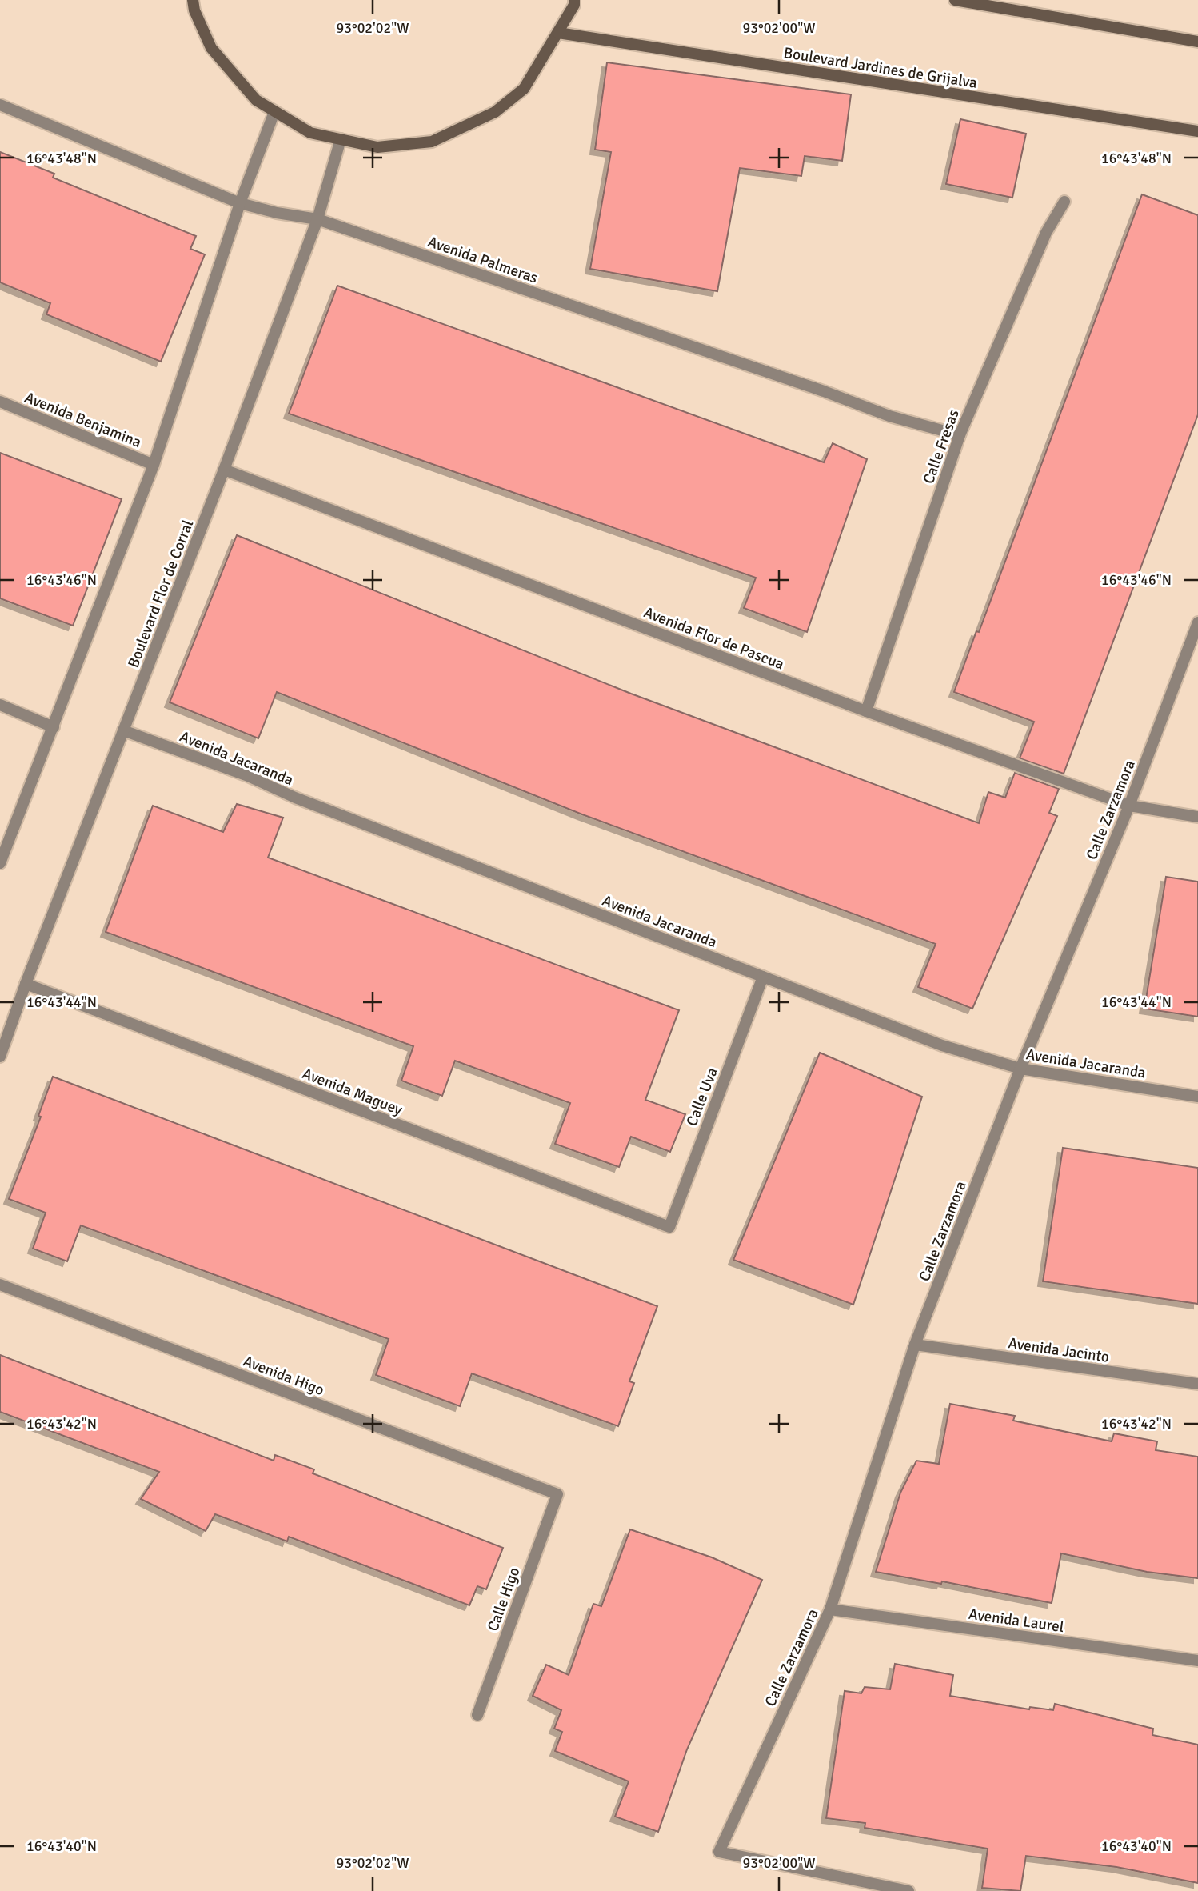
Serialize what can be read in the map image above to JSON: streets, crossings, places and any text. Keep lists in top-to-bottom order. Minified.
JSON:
{"streets":{"street":["Boulevard Jardines de Grijalva","Avenida Palmeras","Avenida Benjamina","Calle Fresas","Boulevard Flor de Corral","Avenida Flor de Pascua","Avenida Jacaranda","Calle Zarzamora","Avenida Maguey","Calle Uva","Avenida Jacinto","Avenida Higo","Calle Higo","Avenida Laurel"]},"crossings":[["Avenida Palmeras","Calle Fresas"],["Avenida Palmeras","Boulevard Flor de Corral"],["Calle Fresas","Avenida Flor de Pascua"],["Boulevard Flor de Corral","Avenida Flor de Pascua"],["Boulevard Flor de Corral","Avenida Jacaranda"],["Boulevard Flor de Corral","Avenida Maguey"],["Avenida Flor de Pascua","Calle Zarzamora"],["Avenida Jacaranda","Calle Zarzamora"],["Avenida Jacaranda","Calle Uva"],["Calle Zarzamora","Avenida Jacinto"],["Calle Zarzamora","Avenida Laurel"],["Avenida Maguey","Calle Uva"],["Avenida Higo","Calle Higo"]],"coordinates":["93°02'02\"W","93°02'00\"W","16°43'48\"N","16°43'46\"N","16°43'44\"N","16°43'42\"N","16°43'40\"N"]}
